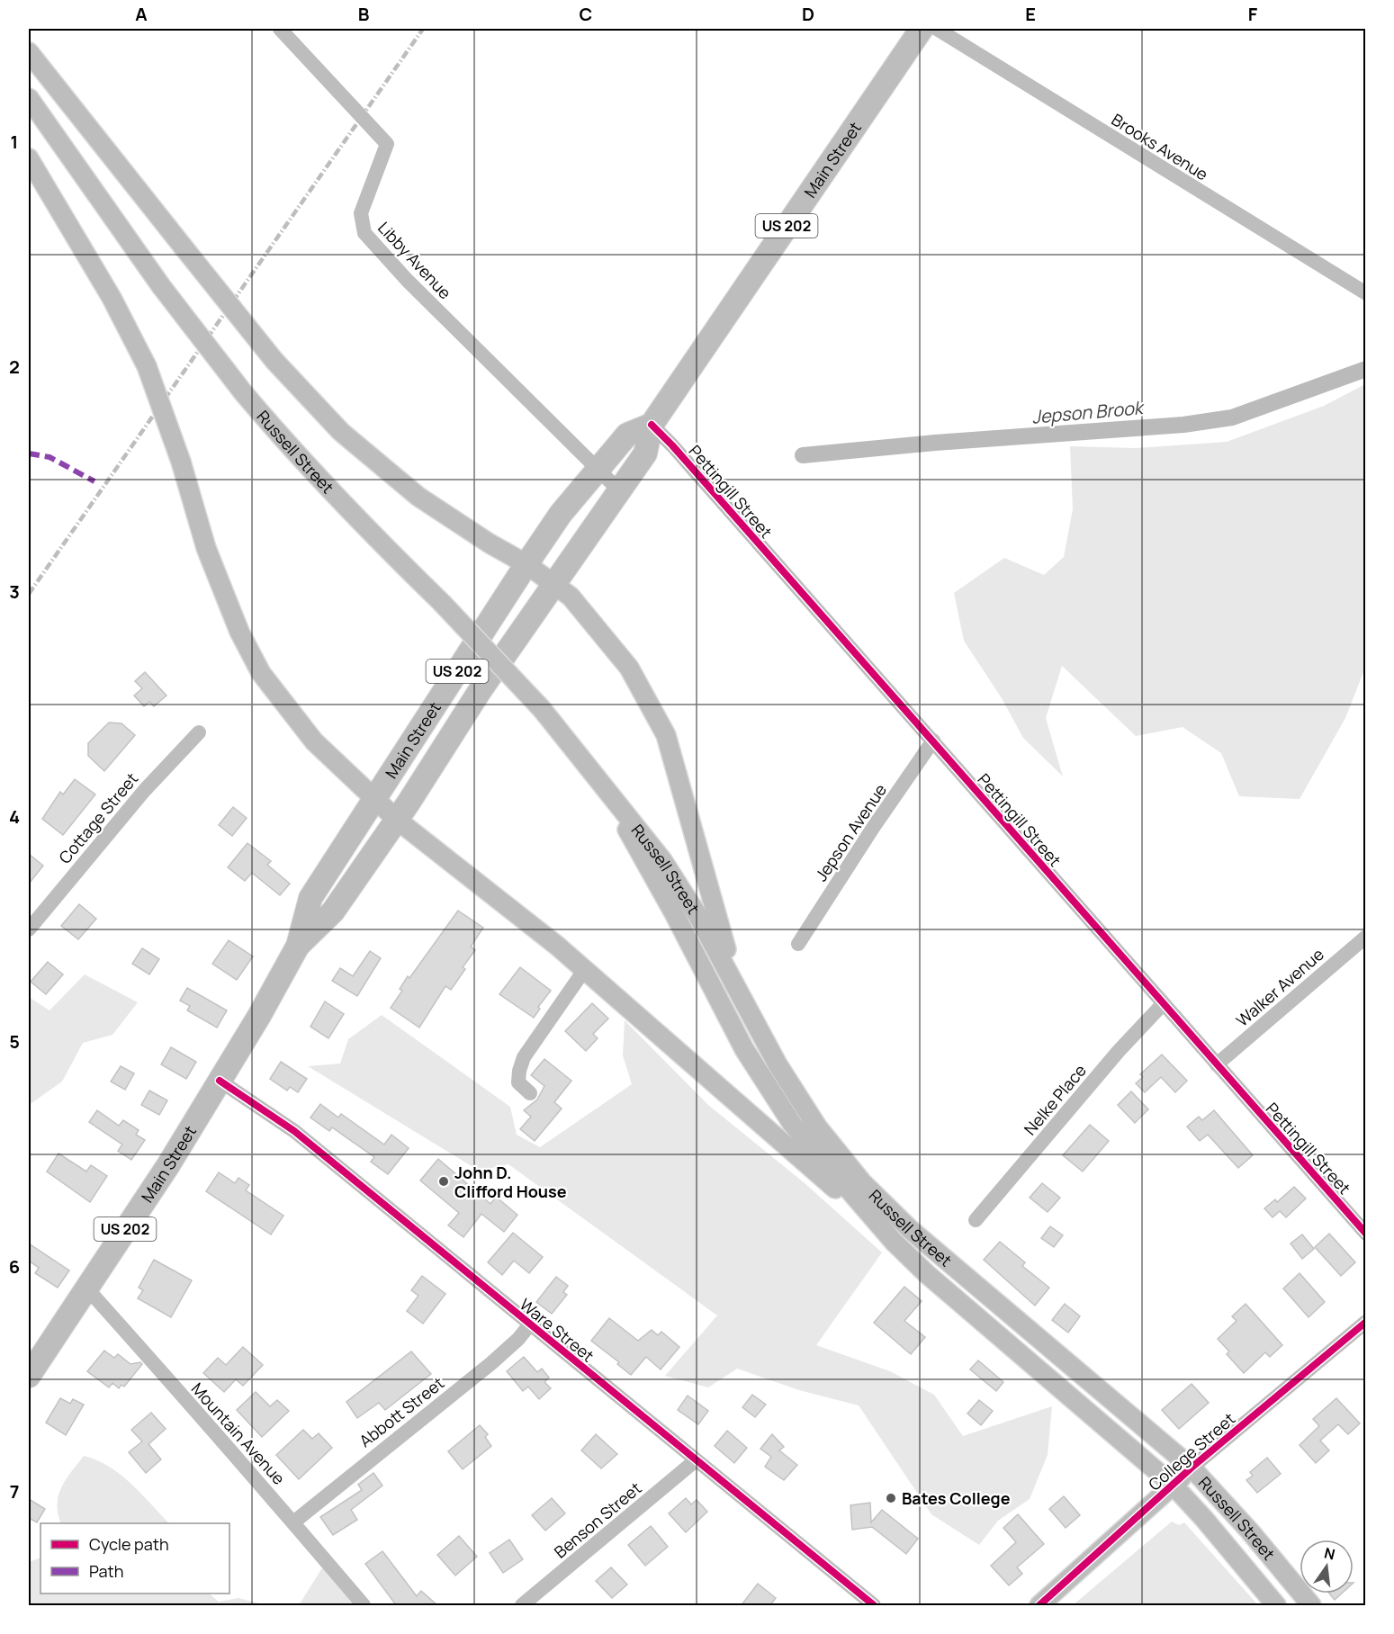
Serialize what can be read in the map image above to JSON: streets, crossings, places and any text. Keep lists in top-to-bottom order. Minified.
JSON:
{"streets":{"highway":["Main Street","US 202"],"main road":["Russell Street","College Street"],"street":["Brooks Avenue","Libby Avenue","Pettingill Street","Cottage Street","Jepson Avenue","Walker Avenue","Nelke Place","Ware Street","Abbott Street","Mountain Avenue","Benson Street"]},"crossings":[["Main Street","Libby Avenue"],["Main Street","Pettingill Street"],["Main Street","Ware Street"],["Main Street","Mountain Avenue"],["Russell Street","College Street"],["Pettingill Street","Jepson Avenue"],["Pettingill Street","Walker Avenue"],["Pettingill Street","Nelke Place"],["Ware Street","Abbott Street"],["Ware Street","Benson Street"],["Abbott Street","Mountain Avenue"]],"water":["Jepson Brook"],"places":["John D. Clifford House","Bates College"],"legend":["Cycle path","Path"],"north":"top","grid":{"columns":["A","B","C","D","E","F"],"rows":["1","2","3","4","5","6","7"]}}
